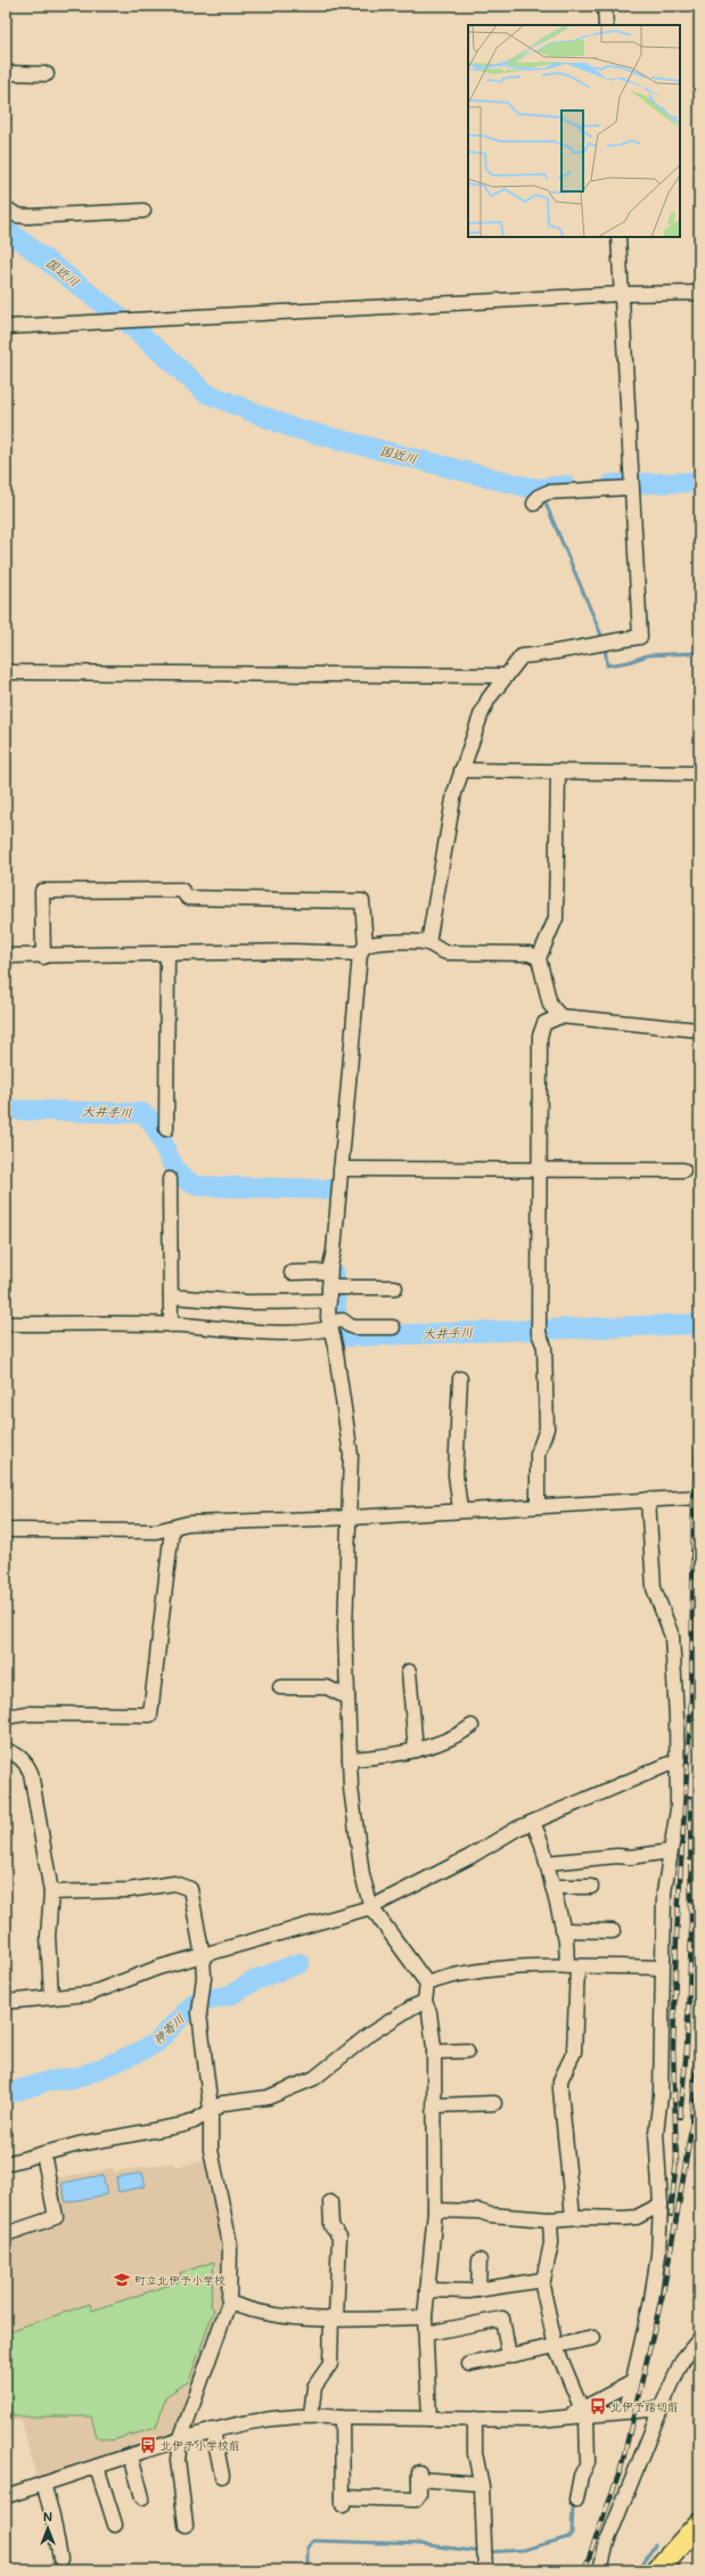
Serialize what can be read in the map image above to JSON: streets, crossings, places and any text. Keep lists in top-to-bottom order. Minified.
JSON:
{"water":["国近川","大井手川","神寄川"],"places":{"school or university":["町立北伊予小学校"],"bus stop":["北伊予踏切前","北伊予小学校前"]},"north":"top"}
